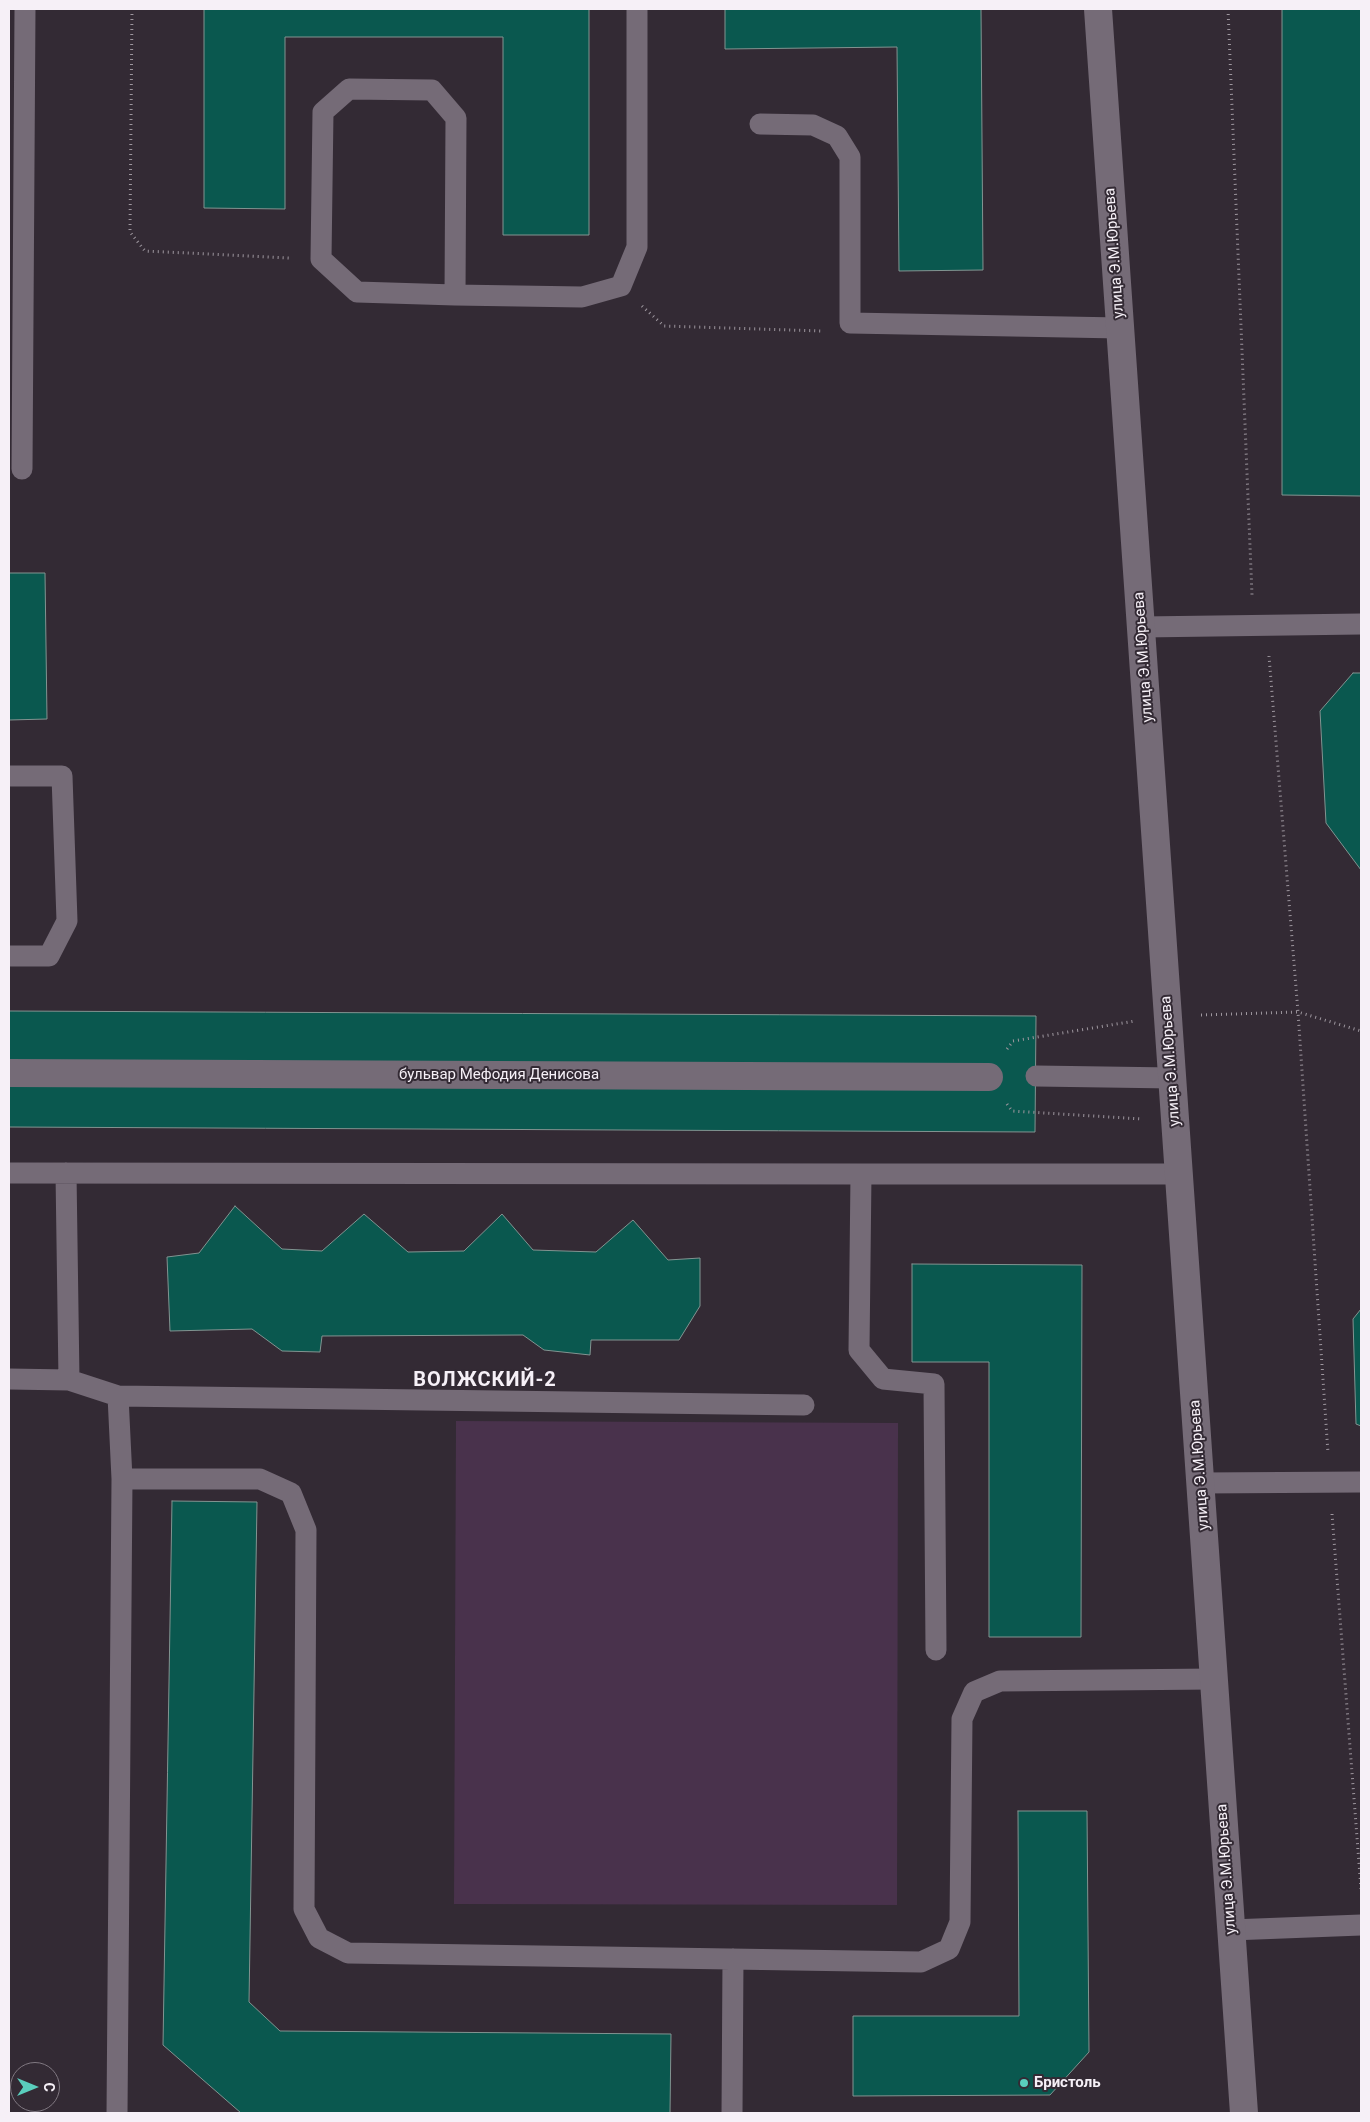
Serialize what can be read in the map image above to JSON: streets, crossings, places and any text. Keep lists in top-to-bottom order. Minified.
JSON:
{"streets":{"street":["улица Э.М.Юрьева","бульвар Мефодия Денисова"]},"districts":["ВОЛЖСКИЙ-2"],"places":["Бристоль"],"north":"right"}
